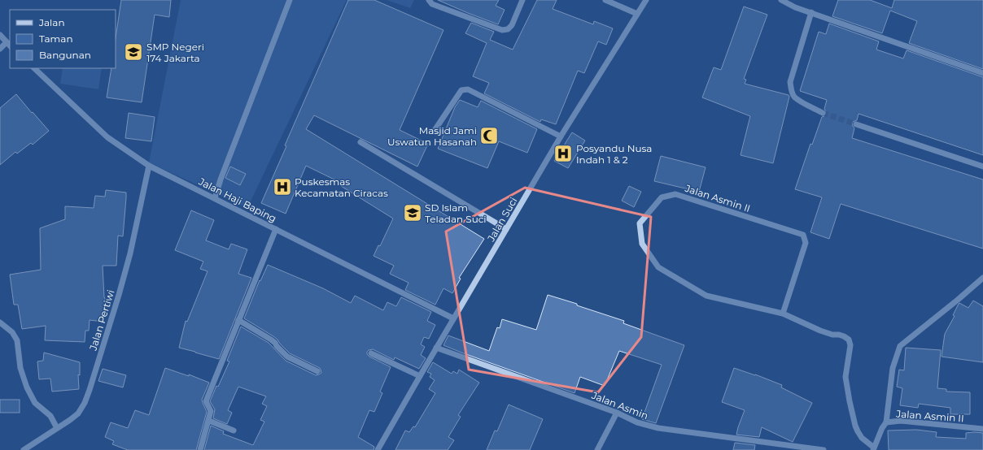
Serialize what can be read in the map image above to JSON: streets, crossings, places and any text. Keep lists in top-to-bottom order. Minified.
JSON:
{"streets":{"street":["Jalan Asmin II","Jalan Haji Baping","Jalan Suci","Jalan Pertiwi","Jalan Asmin"]},"crossings":[["Jalan Haji Baping","Jalan Suci"],["Jalan Haji Baping","Jalan Pertiwi"],["Jalan Suci","Jalan Asmin"]],"places":{"school or university":["SMP Negeri 174 Jakarta","SD Islam Teladan Suci"],"mosque":["Masjid Jami Uswatun Hasanah"],"hospital":["Posyandu Nusa Indah 1 & 2","Puskesmas Kecamatan Ciracas"]},"legend":["Jalan","Taman","Bangunan"]}
